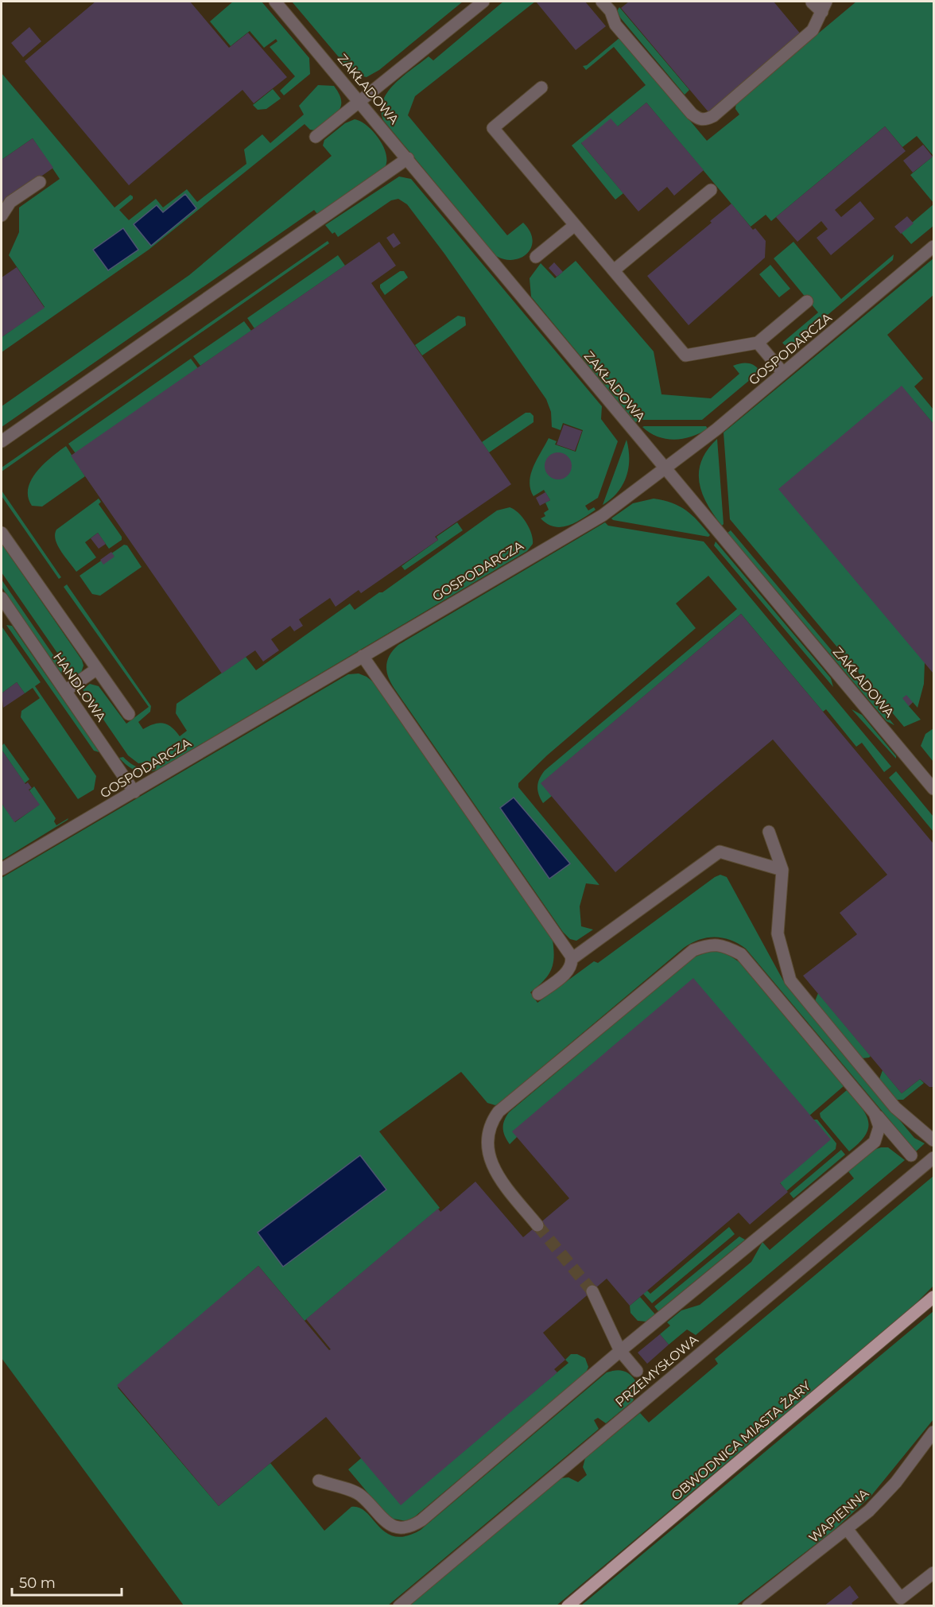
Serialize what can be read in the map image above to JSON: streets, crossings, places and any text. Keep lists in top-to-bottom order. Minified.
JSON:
{"streets":{"main road":["OBWODNICA MIASTA ŻARY"],"street":["ZAKŁADOWA","GOSPODARCZA","HANDLOWA","PRZEMYSŁOWA","WAPIENNA"]},"crossings":[["ZAKŁADOWA","GOSPODARCZA"],["GOSPODARCZA","HANDLOWA"]],"scale_bar":"50 m"}
